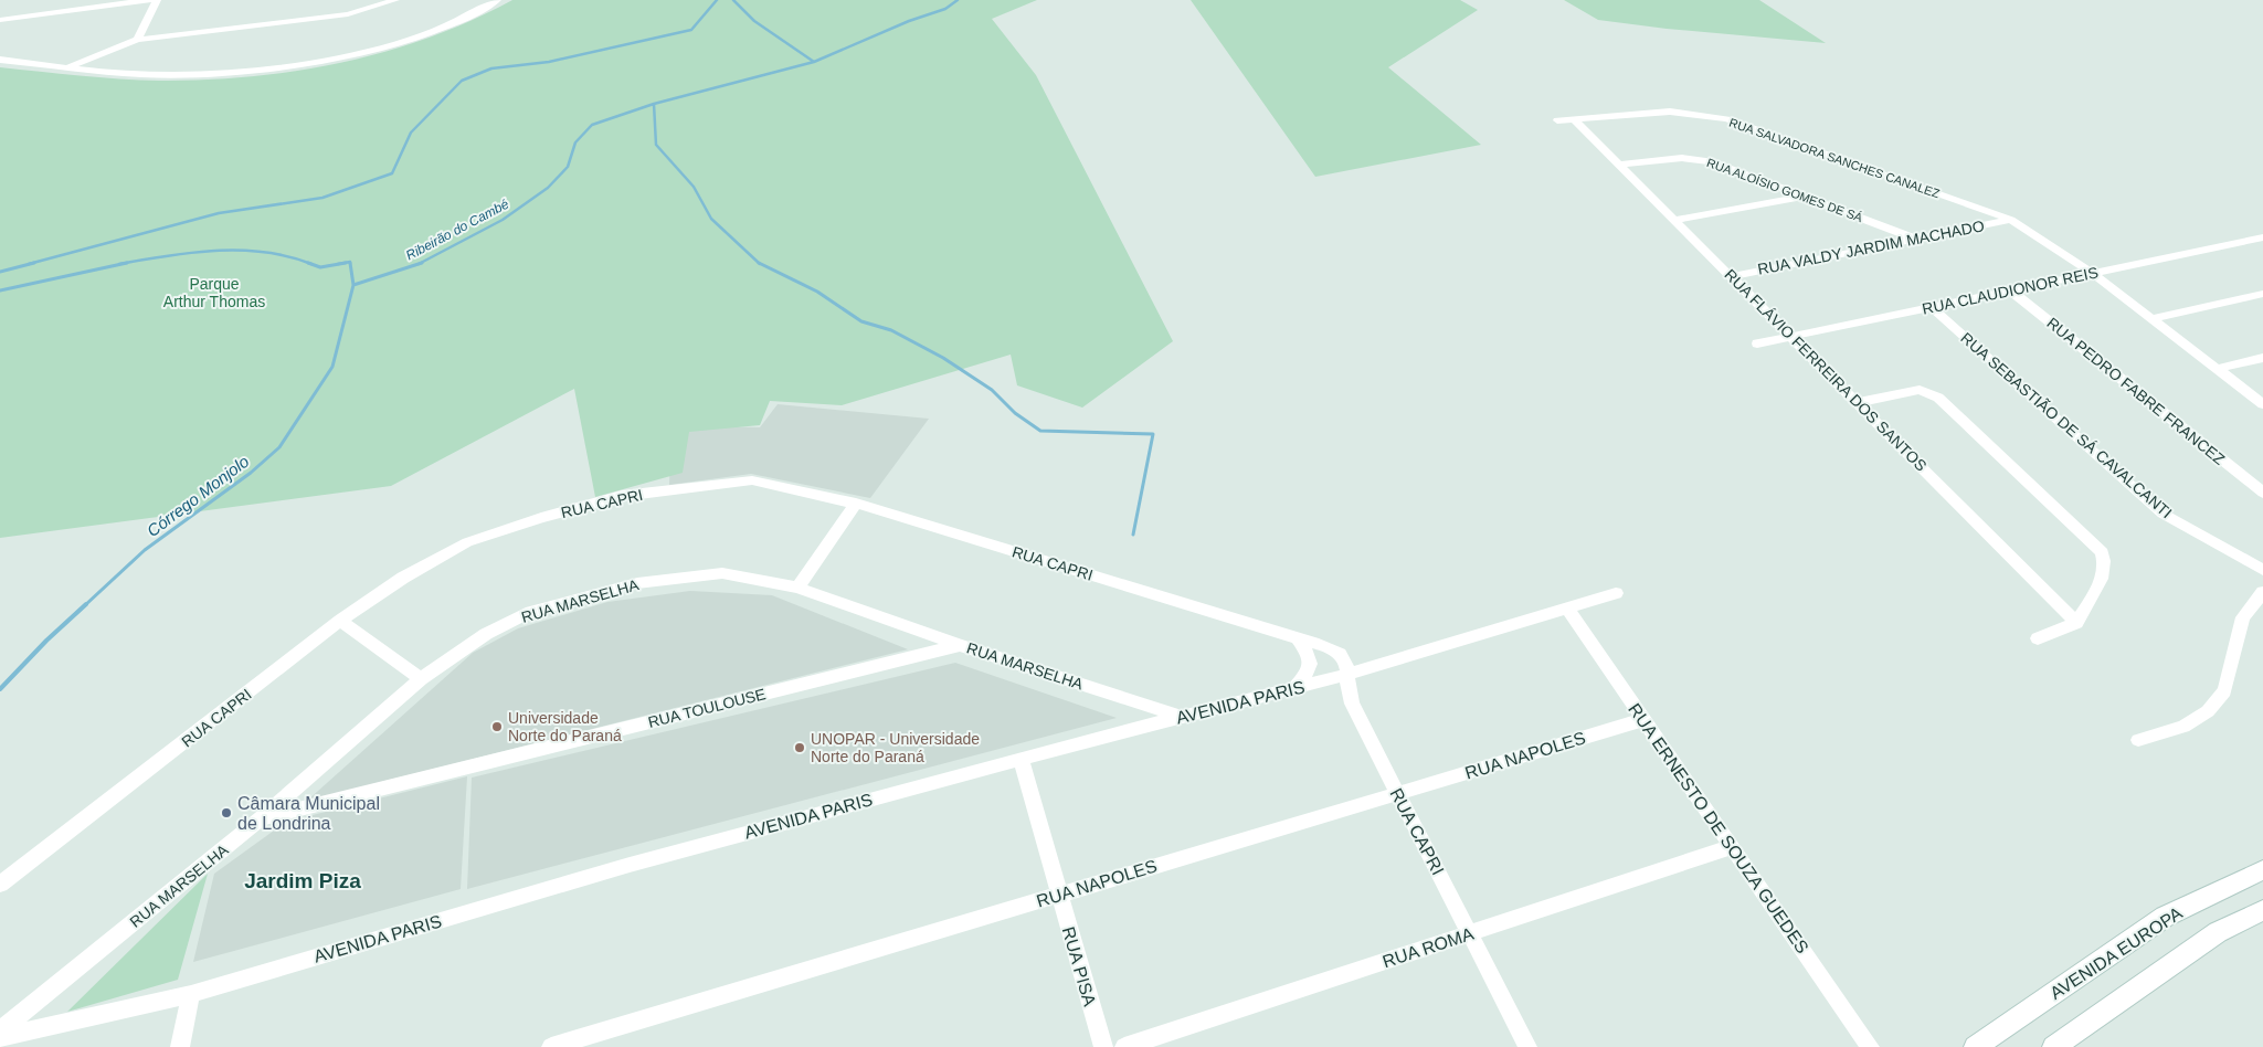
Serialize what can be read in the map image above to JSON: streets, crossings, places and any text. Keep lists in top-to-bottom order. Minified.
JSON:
{"streets":{"main road":["AVENIDA EUROPA"],"street":["RUA SALVADORA SANCHES CANALEZ","RUA ALOÍSIO GOMES DE SÁ","RUA VALDY JARDIM MACHADO","RUA CLAUDIONOR REIS","RUA FLÁVIO FERREIRA DOS SANTOS","RUA PEDRO FABRE FRANCEZ","RUA SEBASTIÃO DE SÁ CAVALCANTI","RUA CAPRI","RUA MARSELHA","AVENIDA PARIS","RUA TOULOUSE","RUA NAPOLES","RUA ERNESTO DE SOUZA GUEDES","RUA ROMA","RUA PISA"]},"crossings":[["RUA SALVADORA SANCHES CANALEZ","RUA VALDY JARDIM MACHADO"],["RUA SALVADORA SANCHES CANALEZ","RUA CLAUDIONOR REIS"],["RUA SALVADORA SANCHES CANALEZ","RUA FLÁVIO FERREIRA DOS SANTOS"],["RUA ALOÍSIO GOMES DE SÁ","RUA VALDY JARDIM MACHADO"],["RUA ALOÍSIO GOMES DE SÁ","RUA FLÁVIO FERREIRA DOS SANTOS"],["RUA VALDY JARDIM MACHADO","RUA FLÁVIO FERREIRA DOS SANTOS"],["RUA CLAUDIONOR REIS","RUA FLÁVIO FERREIRA DOS SANTOS"],["RUA CLAUDIONOR REIS","RUA PEDRO FABRE FRANCEZ"],["RUA CLAUDIONOR REIS","RUA SEBASTIÃO DE SÁ CAVALCANTI"],["RUA CAPRI","AVENIDA PARIS"],["RUA CAPRI","RUA NAPOLES"],["RUA CAPRI","RUA ROMA"],["RUA MARSELHA","AVENIDA PARIS"],["RUA MARSELHA","RUA TOULOUSE"],["AVENIDA PARIS","RUA ERNESTO DE SOUZA GUEDES"],["AVENIDA PARIS","RUA PISA"],["RUA NAPOLES","RUA ERNESTO DE SOUZA GUEDES"],["RUA NAPOLES","RUA PISA"],["RUA ERNESTO DE SOUZA GUEDES","RUA ROMA"]],"districts":["Jardim Piza"],"water":["Ribeirão do Cambé","Córrego Monjolo"],"parks":["Parque Arthur Thomas"],"places":["Universidade Norte do Paraná","UNOPAR - Universidade Norte do Paraná","Câmara Municipal de Londrina"]}
